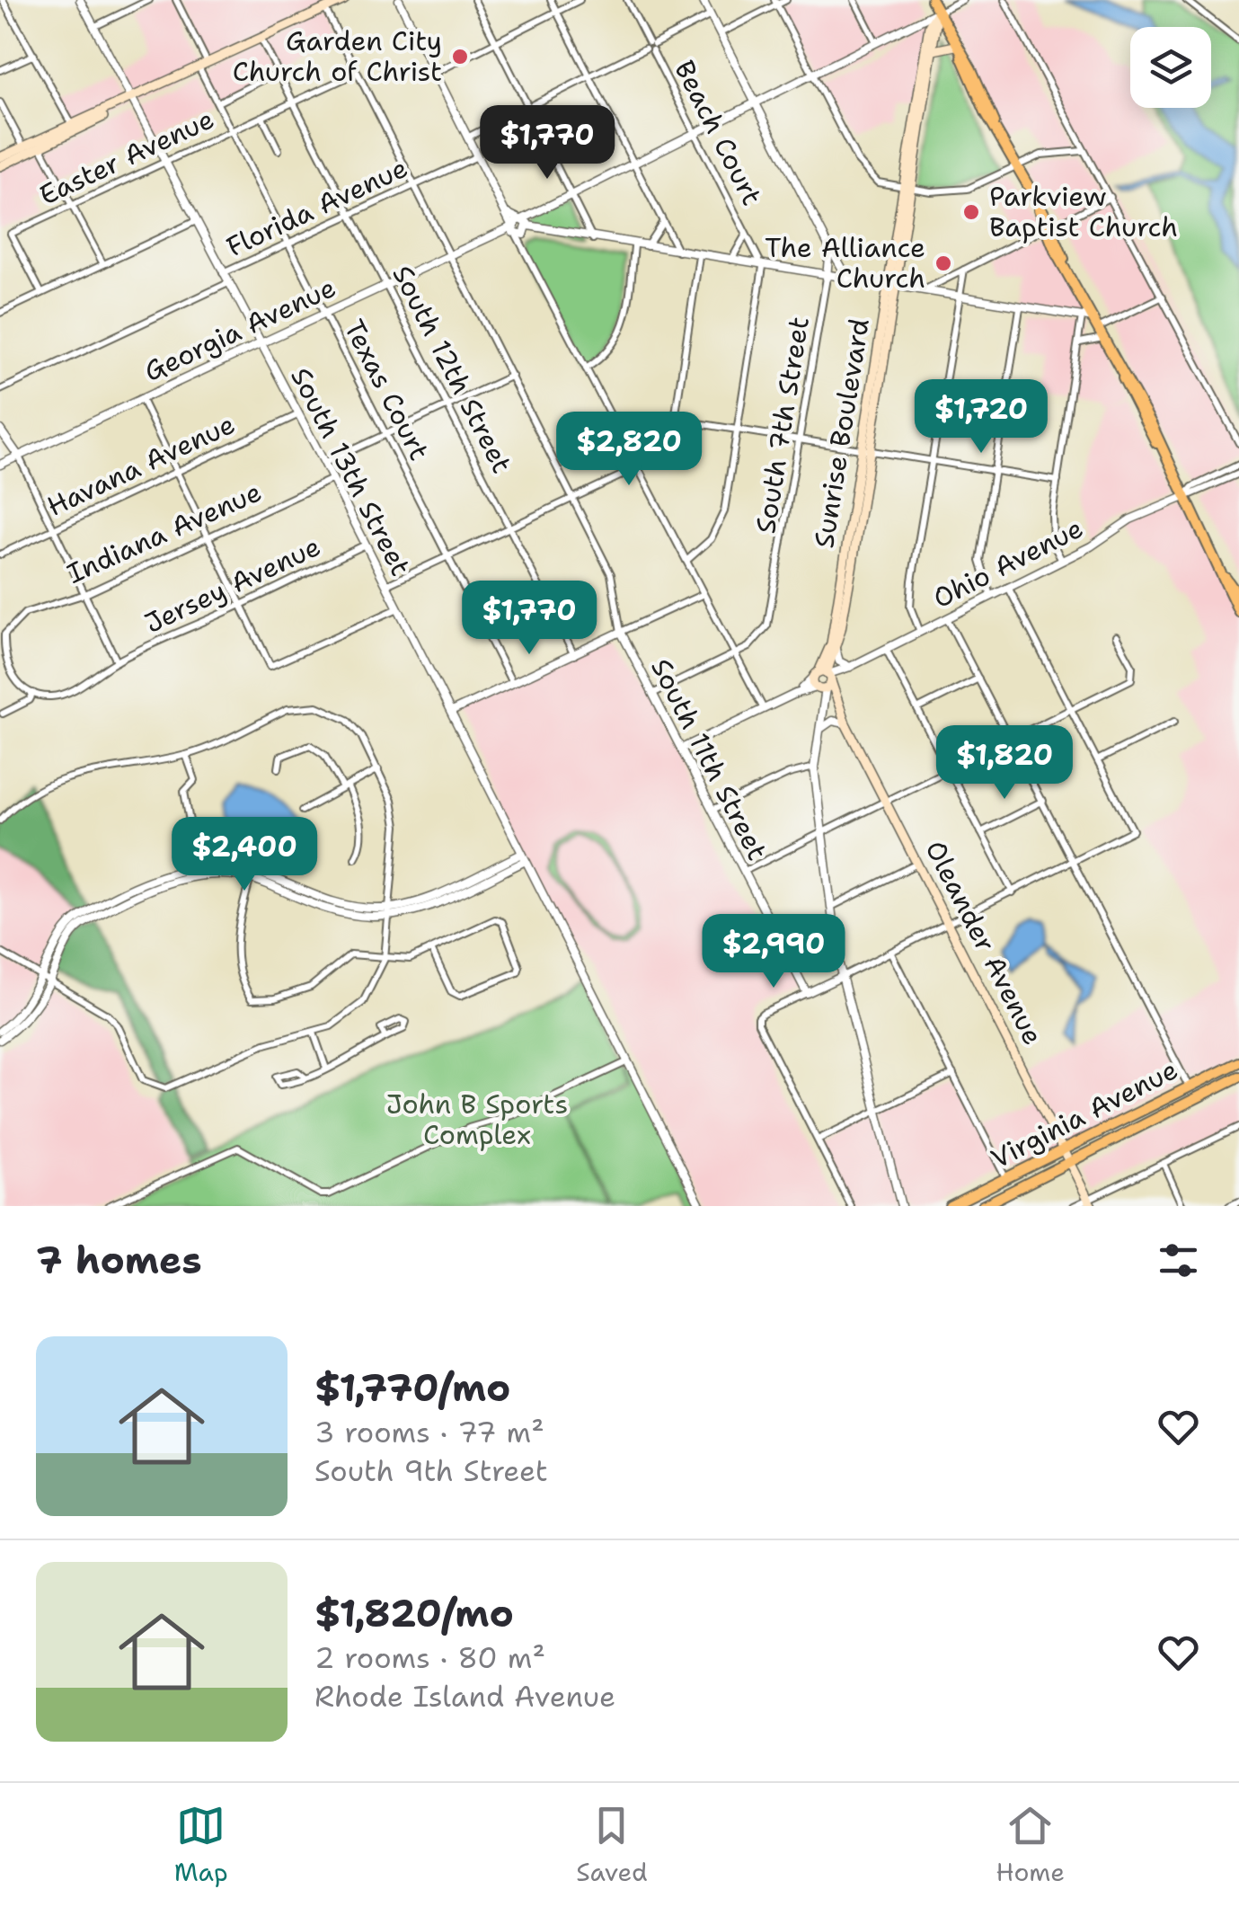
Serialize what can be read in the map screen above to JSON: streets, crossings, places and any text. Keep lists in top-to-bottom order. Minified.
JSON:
{"streets":{"main road":["Sunrise Boulevard","Oleander Avenue","Virginia Avenue"],"street":["Beach Court","Easter Avenue","Florida Avenue","Georgia Avenue","South 12th Street","Texas Court","South 7th Street","Havana Avenue","South 13th Street","Indiana Avenue","Ohio Avenue","Jersey Avenue","South 11th Street"]},"crossings":[["Beach Court","Georgia Avenue"],["Easter Avenue","South 12th Street"],["Easter Avenue","Texas Court"],["Easter Avenue","South 13th Street"],["Easter Avenue","South 11th Street"],["Florida Avenue","South 12th Street"],["Florida Avenue","Texas Court"],["Florida Avenue","South 13th Street"],["Florida Avenue","South 11th Street"],["Georgia Avenue","South 12th Street"],["Georgia Avenue","Texas Court"],["Georgia Avenue","Sunrise Boulevard"],["Georgia Avenue","South 13th Street"],["Georgia Avenue","South 11th Street"],["Sunrise Boulevard","Ohio Avenue"],["Sunrise Boulevard","Oleander Avenue"],["Havana Avenue","South 13th Street"],["South 13th Street","Indiana Avenue"],["South 13th Street","Jersey Avenue"],["Indiana Avenue","Jersey Avenue"],["Ohio Avenue","South 11th Street"],["Ohio Avenue","Oleander Avenue"],["Oleander Avenue","Virginia Avenue"]],"parks":["John B Sports Complex"],"places":["Garden City Church of Christ","Parkview Baptist Church","The Alliance Church"],"page":{"price":["$1,770","$1,720","$2,820","$1,770","$1,820","$2,400","$2,990"],"heading":"7 homes","list":[{"name":"$1,770/mo","note":"3 rooms · 77 m² · South 9th Street"},{"name":"$1,820/mo","note":"2 rooms · 80 m² · Rhode Island Avenue"}],"tabs":["Map","Saved","Home"]}}
